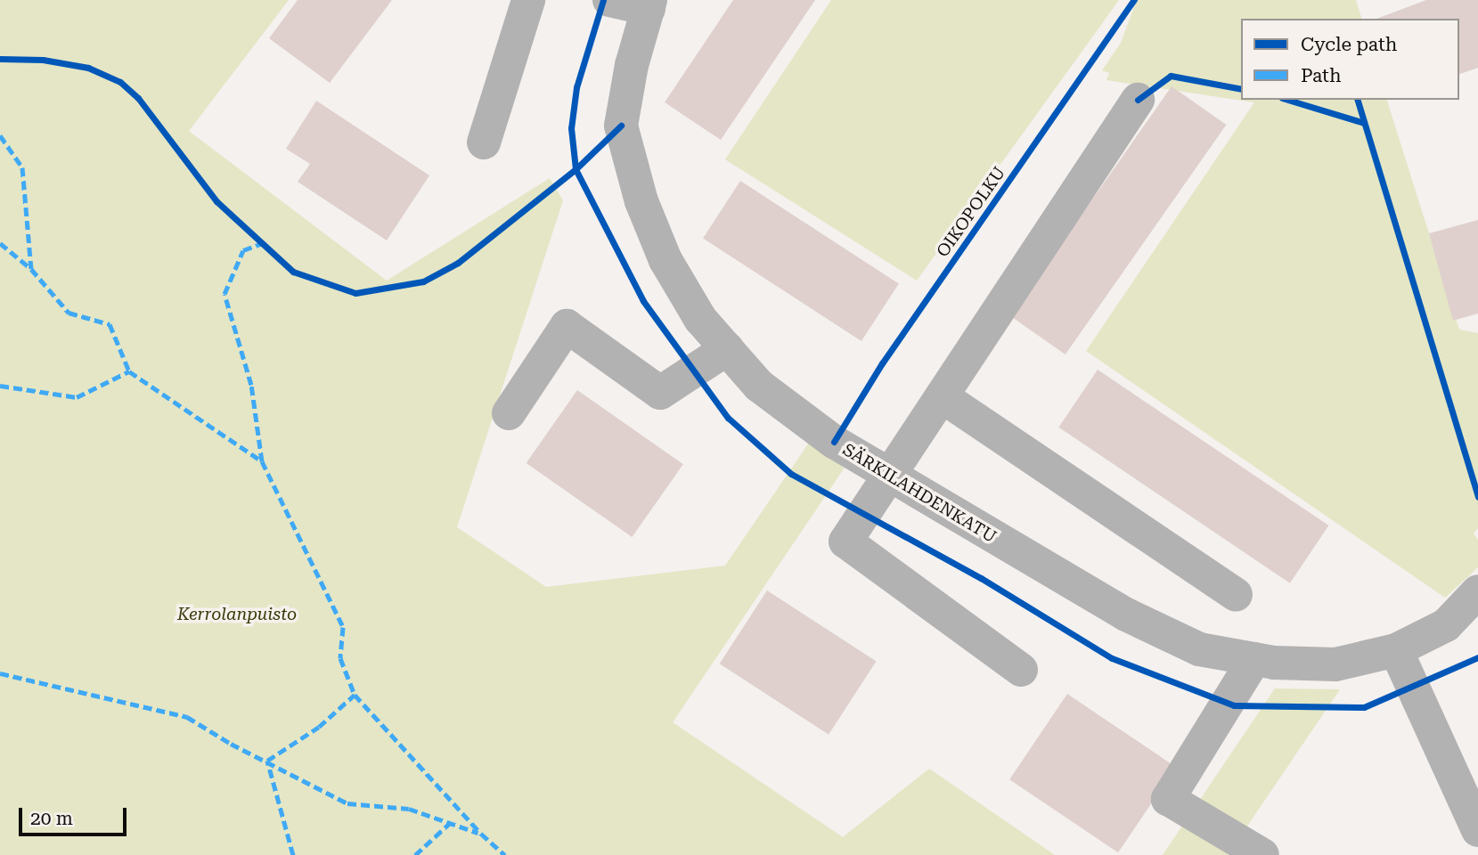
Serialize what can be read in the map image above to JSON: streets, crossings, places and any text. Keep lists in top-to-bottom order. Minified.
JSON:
{"streets":{"street":["SÄRKILAHDENKATU"],"cycle path":["OIKOPOLKU"]},"parks":["Kerrolanpuisto"],"legend":["Cycle path","Path"],"scale_bar":"20 m"}
